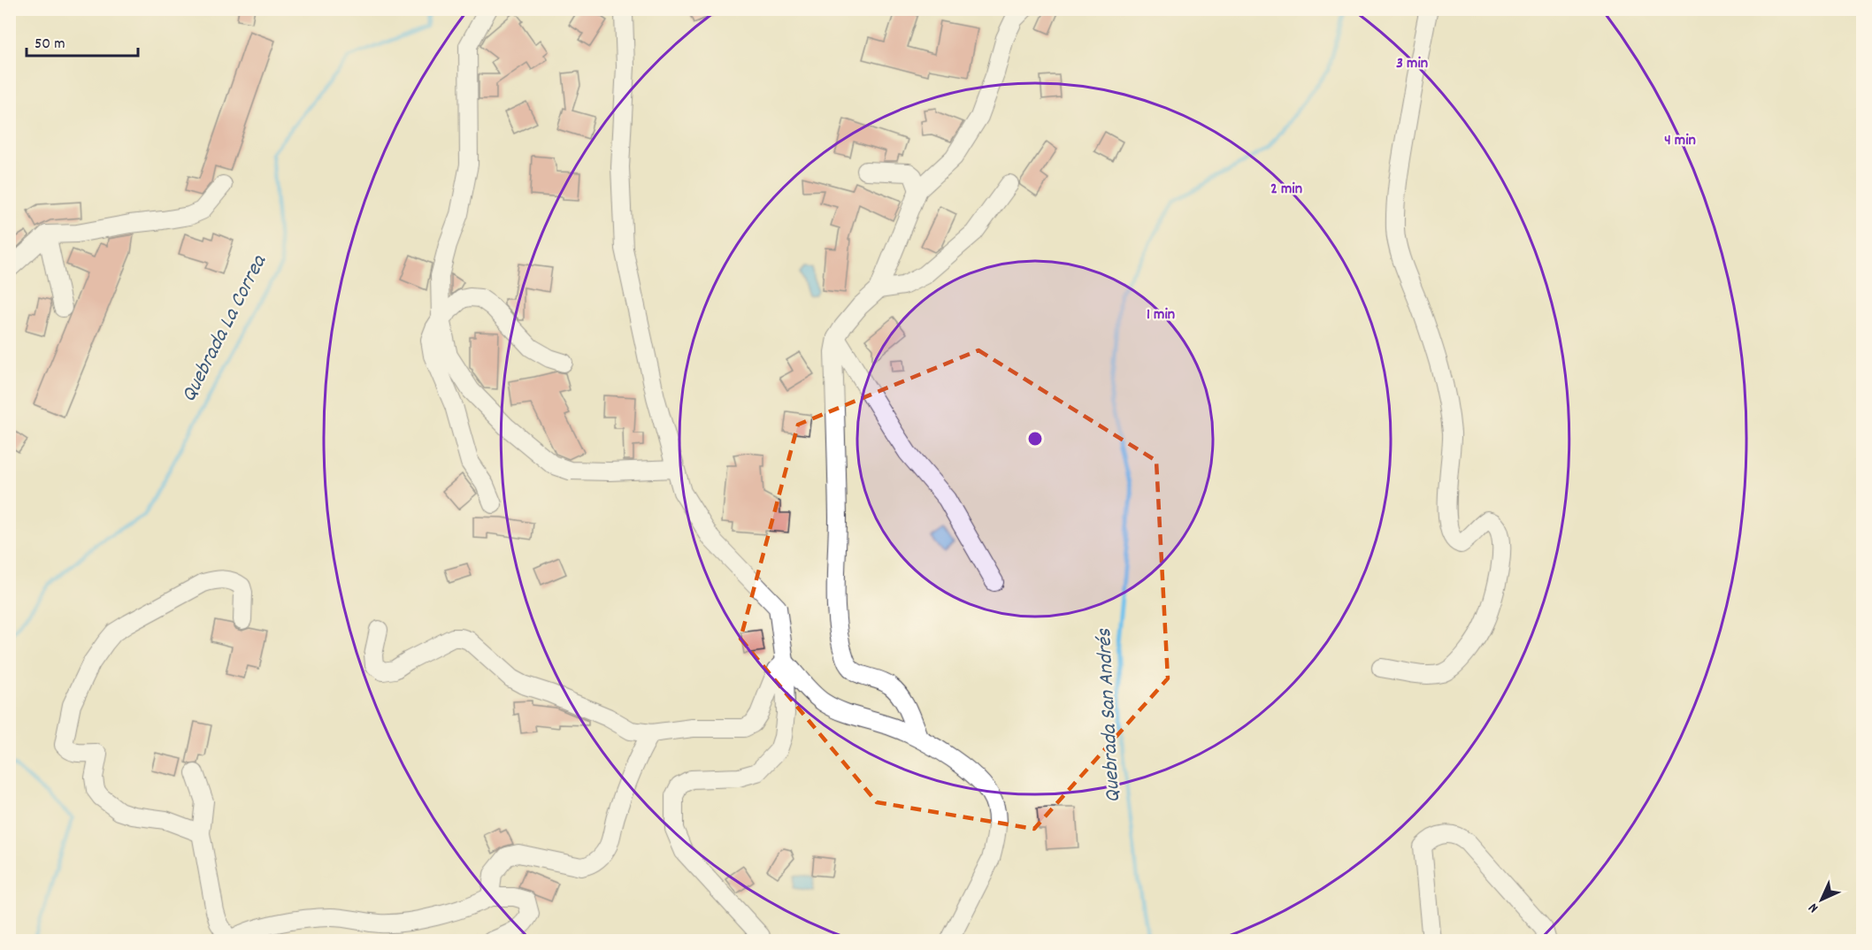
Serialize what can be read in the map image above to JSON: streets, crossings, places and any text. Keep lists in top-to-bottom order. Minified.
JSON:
{"water":["Quebrada La Correa","Quebrada San Andrés"],"scale_bar":"50 m","north":"bottom left","rings":["3 min","4 min","2 min","1 min"]}
